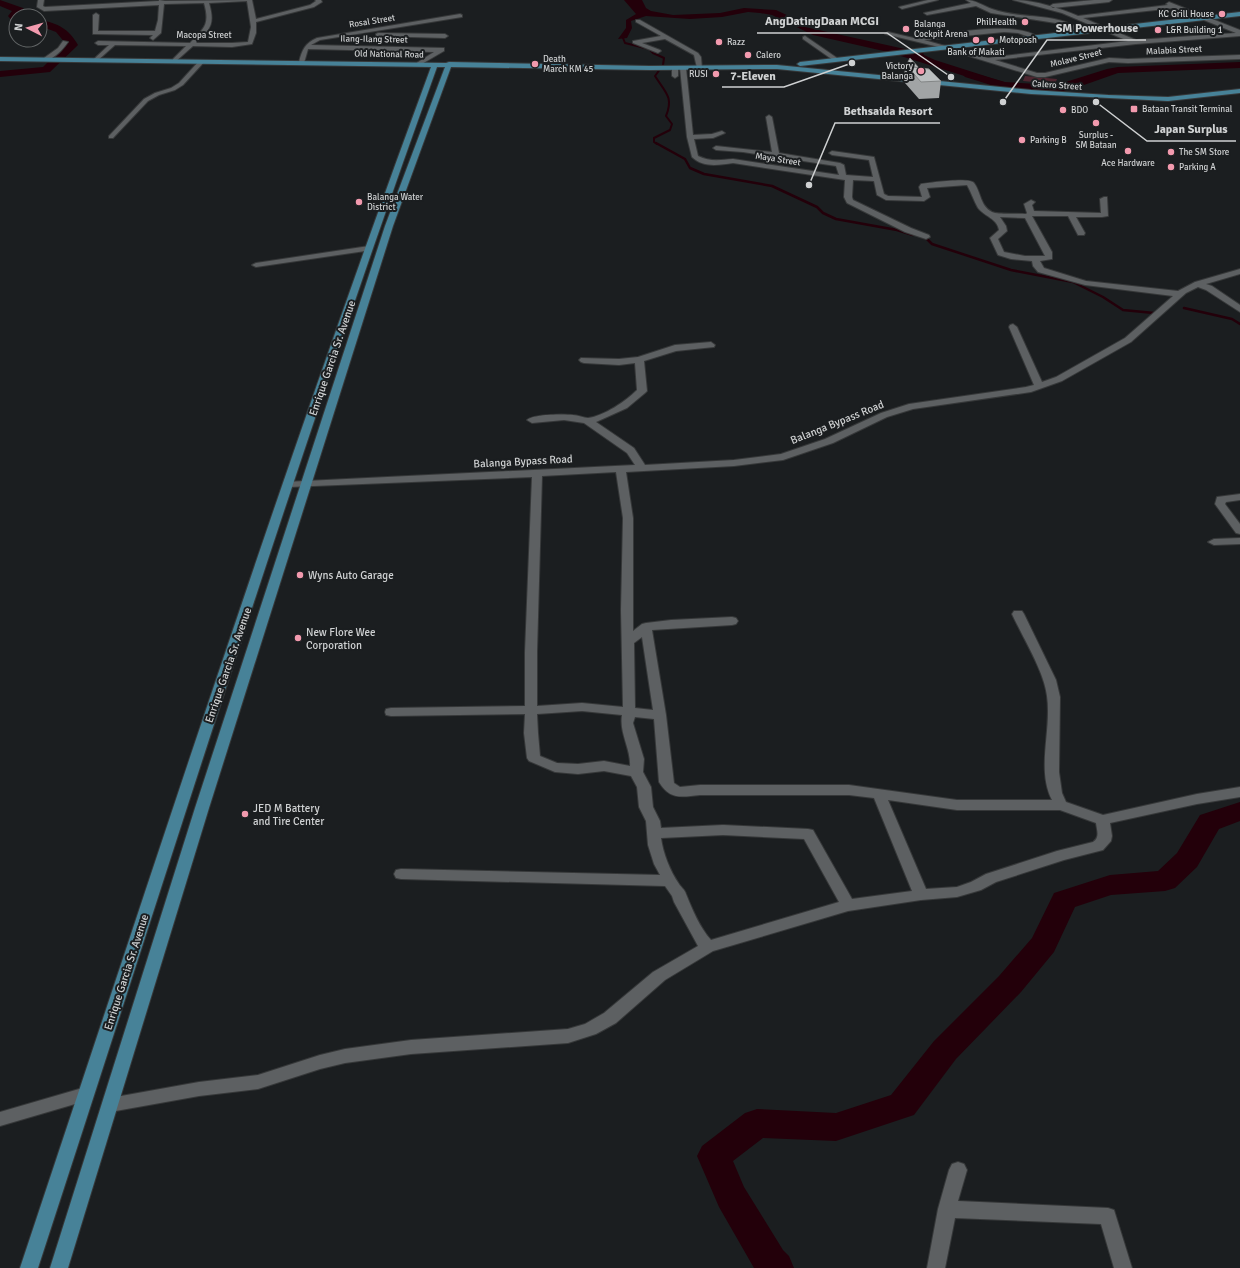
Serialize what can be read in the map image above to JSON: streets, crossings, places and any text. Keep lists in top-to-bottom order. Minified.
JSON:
{"streets":{"main road":["Old National Road","Calero Street","Enrique Garcia Sr. Avenue"],"street":["Rosal Street","Macopa Street","Ilang-Ilang Street","Malabia Street","Molave Street","Maya Street","Balanga Bypass Road"]},"crossings":[["Rosal Street","Ilang-Ilang Street"],["Malabia Street","Molave Street"],["Old National Road","Calero Street"],["Old National Road","Enrique Garcia Sr. Avenue"],["Enrique Garcia Sr. Avenue","Balanga Bypass Road"]],"places":{"other":["KC Grill House","PhilHealth","Balanga Cockpit Arena","L&R Building 1","Bank of Makati","Motoposh","Razz","Calero","7-Eleven","Death March KM 45","Victory Balanga","RUSI","AngDatingDaan MCGI","SM Powerhouse","Japan Surplus","BDO","Surplus - SM Bataan","Parking B","Ace Hardware","The SM Store","Parking A","Bethsaida Resort","Balanga Water District","Wyns Auto Garage","New Flore Wee Corporation","JED M Battery and Tire Center"],"transit":["Bataan Transit Terminal"]},"north":"left"}
